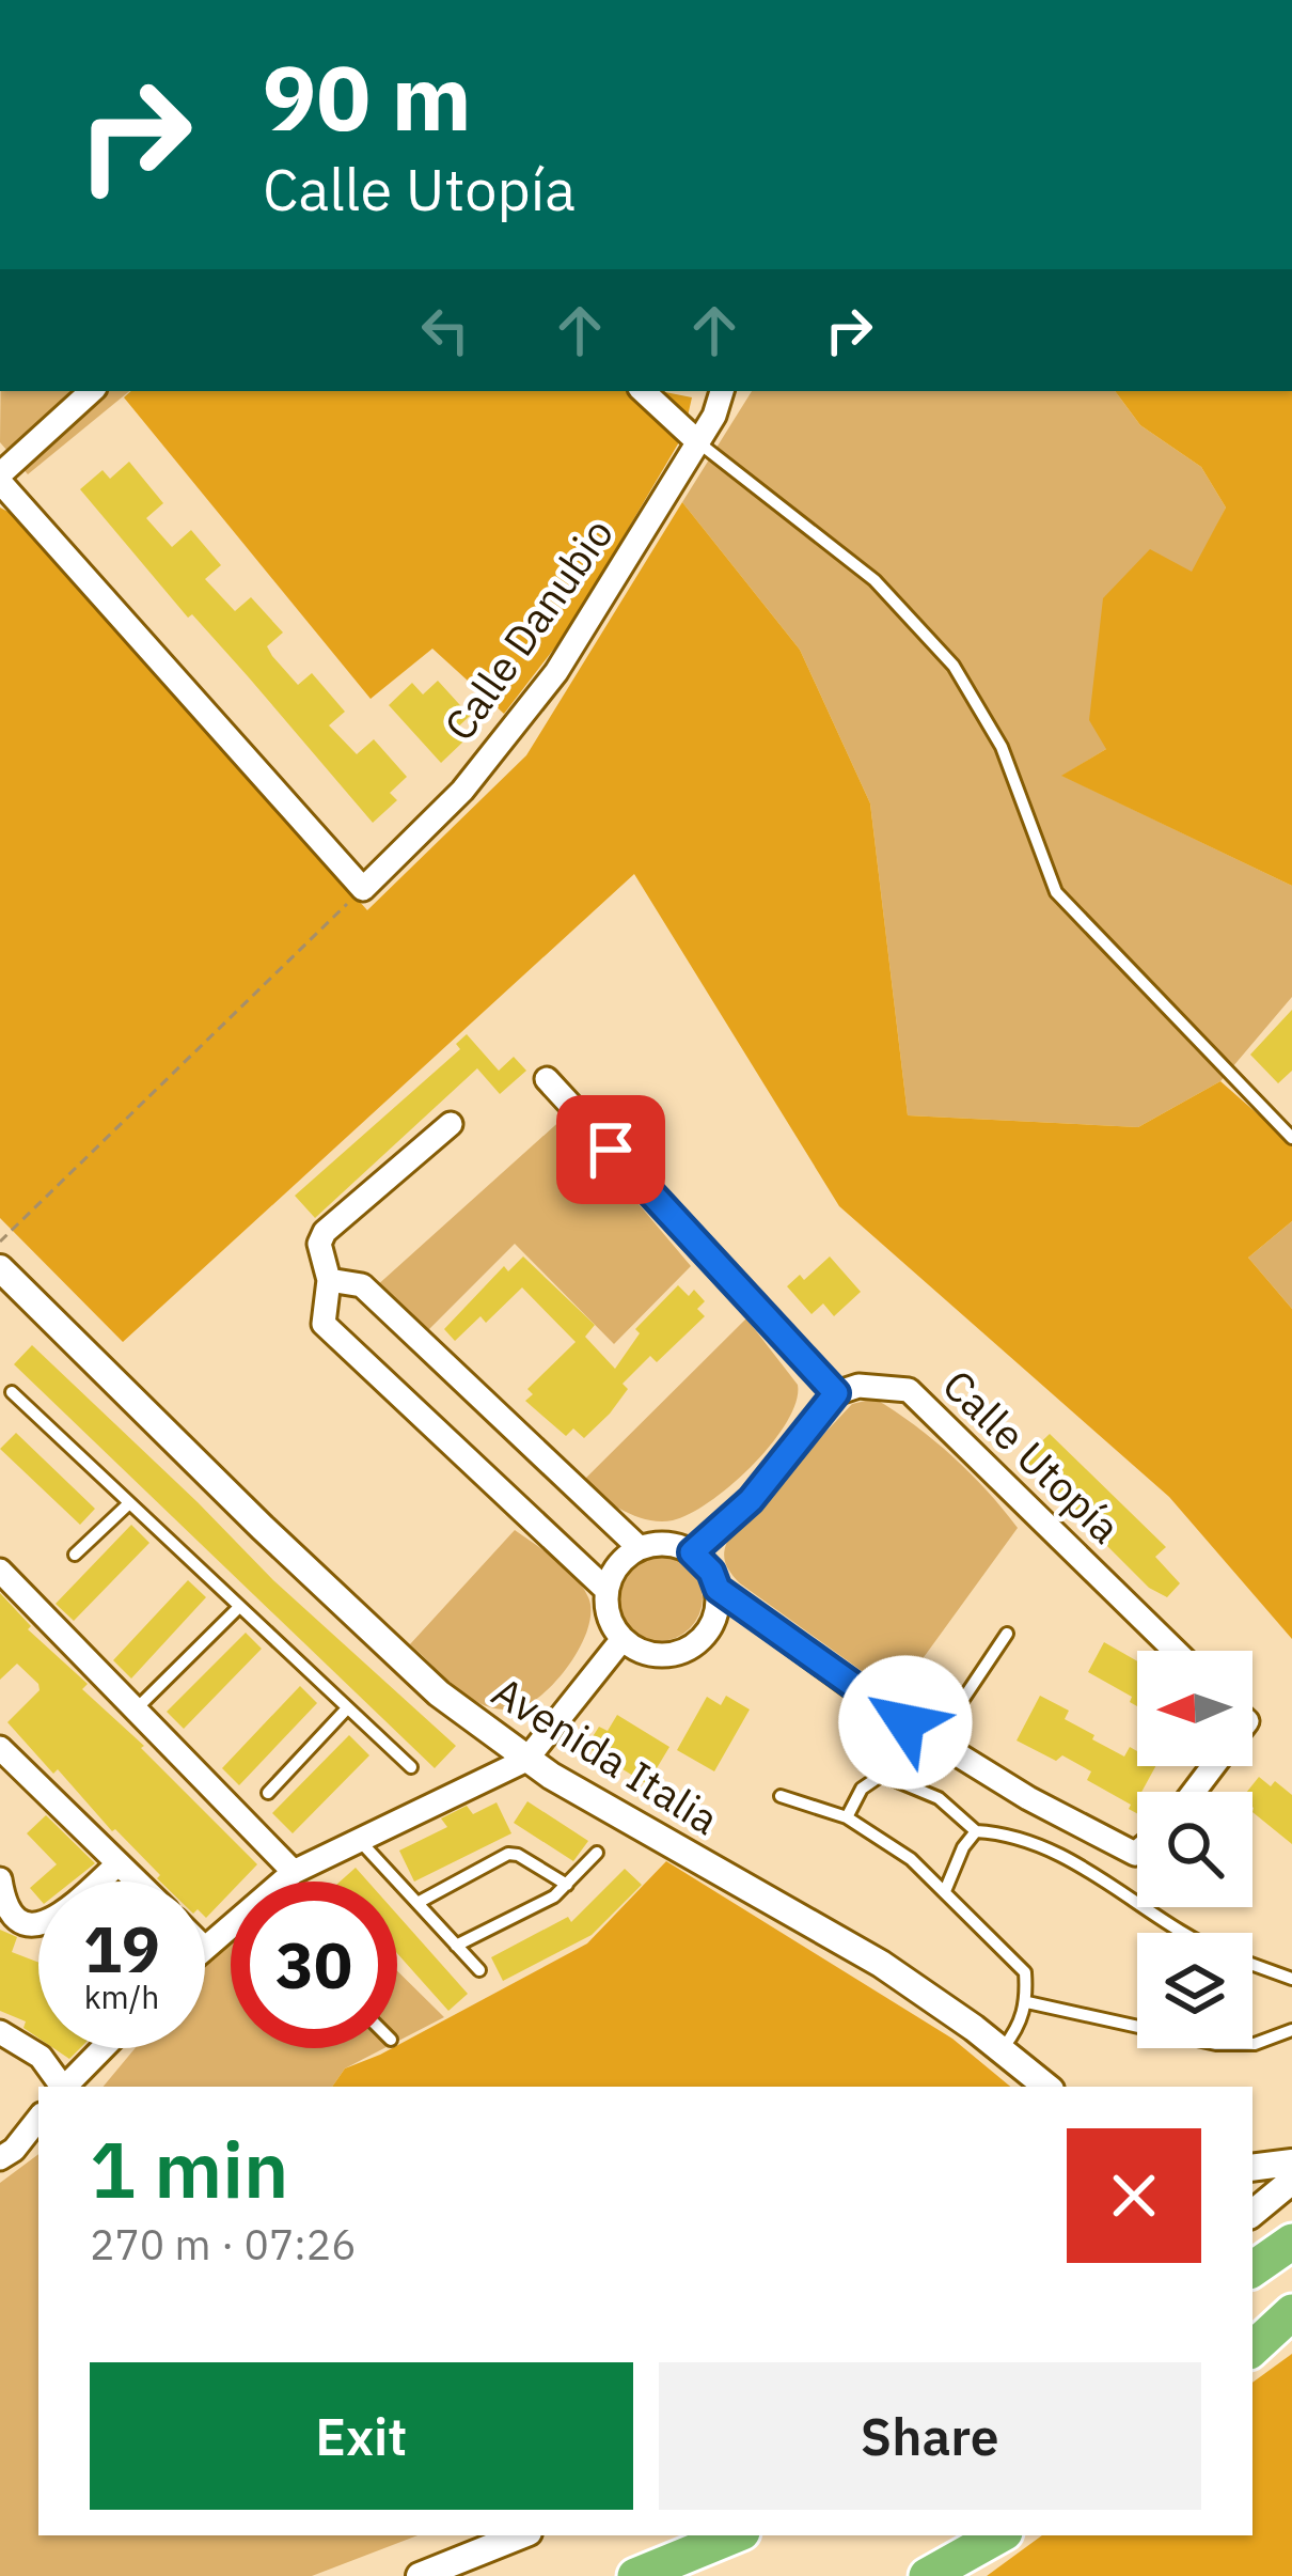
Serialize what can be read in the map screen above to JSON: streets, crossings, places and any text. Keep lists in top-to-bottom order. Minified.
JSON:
{"streets":{"street":["Calle Danubio","Calle Utopía","Avenida Italia"]},"north":"left","page":{"turn":["90 m","Calle Utopía"],"speed":"19 km/h","limit":"30","heading":["1 min","270 m · 07:26"],"buttons":["Exit","Share"]}}
